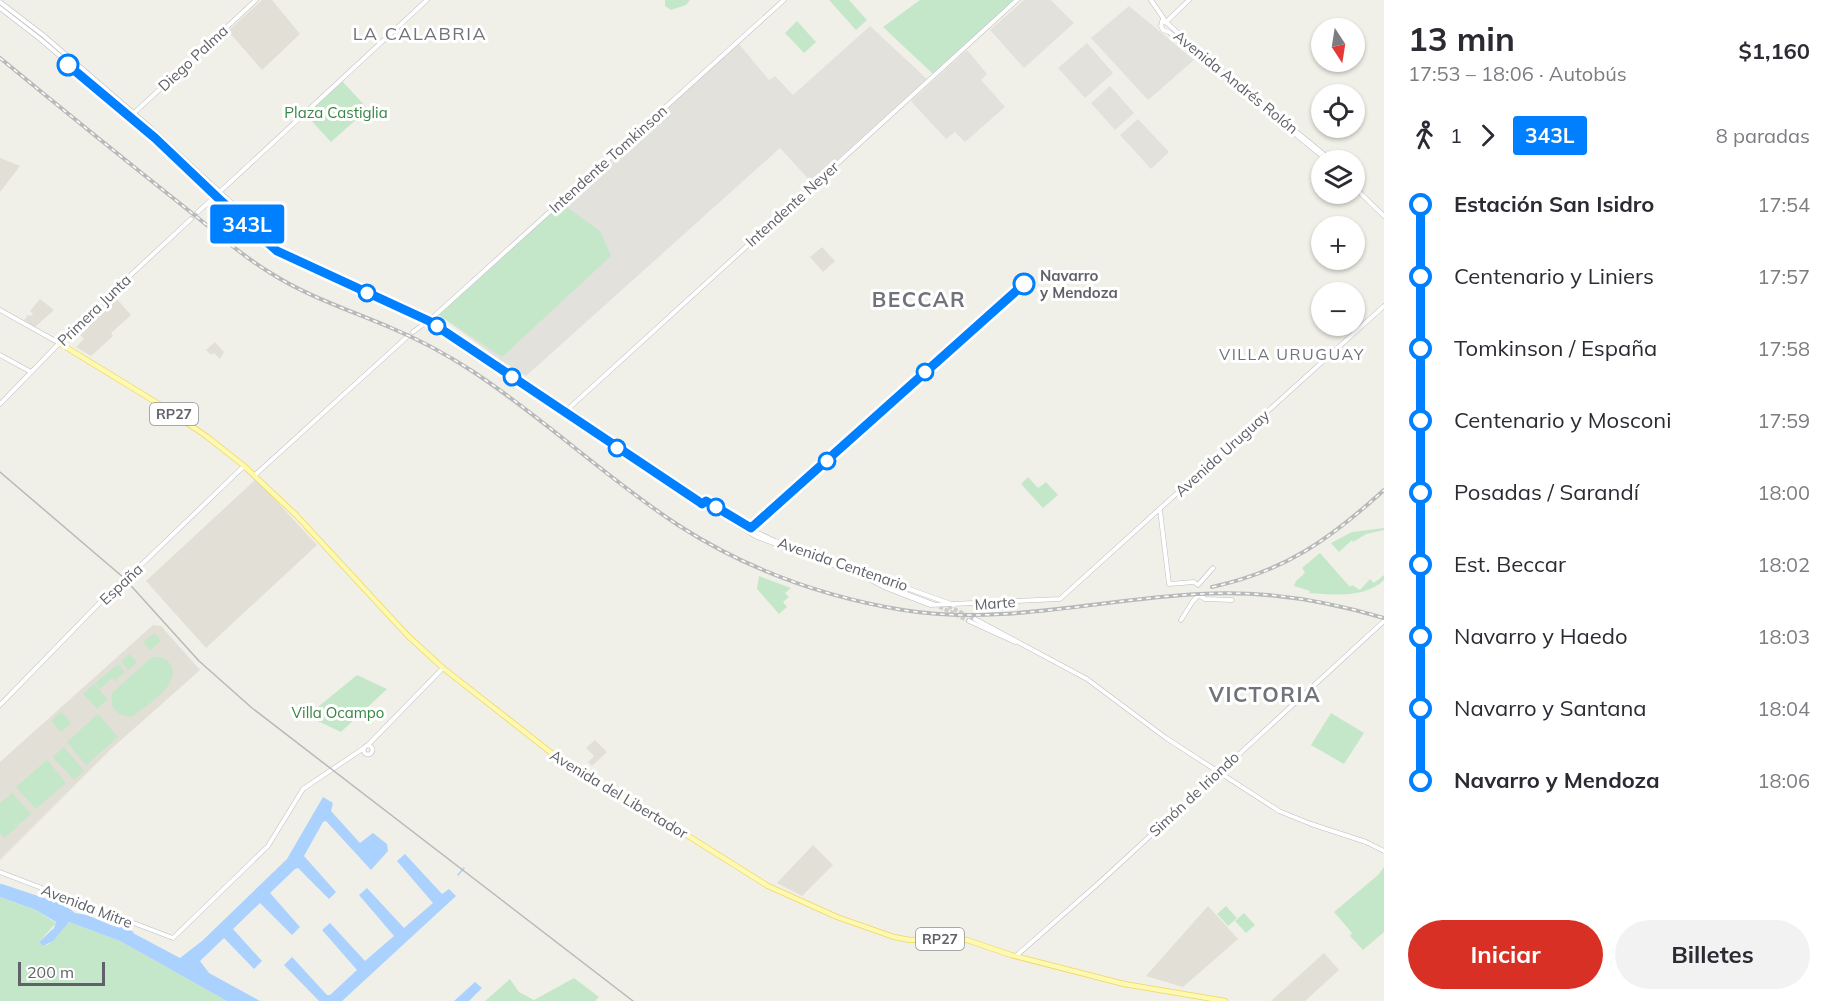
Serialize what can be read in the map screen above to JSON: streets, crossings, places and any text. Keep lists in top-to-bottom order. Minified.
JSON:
{"streets":{"main road":["RP27","Avenida del Libertador"],"street":["Diego Palma","Avenida Andrés Rolón","Intendente Tomkinson","Intendente Neyer","Primera Junta","Avenida Uruguay","Avenida Centenario","España","Marte","Simón de Iriondo","Avenida Mitre"]},"crossings":[["Diego Palma","Avenida Centenario"],["Intendente Tomkinson","Avenida Centenario"],["Intendente Neyer","Avenida Centenario"],["Primera Junta","RP27"],["Primera Junta","Avenida del Libertador"],["RP27","Avenida del Libertador"],["Avenida Uruguay","Marte"],["Avenida Centenario","Marte"],["España","Avenida del Libertador"],["Avenida del Libertador","Simón de Iriondo"],["Avenida del Libertador","Avenida Mitre"]],"districts":["LA CALABRIA","BECCAR","VILLA URUGUAY","VICTORIA"],"parks":["Plaza Castiglia","Villa Ocampo"],"places":["Navarro y Mendoza"],"lines":["bus line 343L"],"scale_bar":"200 m","north":"bottom","page":{"on_map":"343L","heading":["13 min","17:53 – 18:06 · Autobús","$1,160"],"map_buttons":["+","−"],"legs":["1","343L","8 paradas"],"list":[{"name":"Estación San Isidro","value":"17:54"},{"name":"Centenario y Liniers","value":"17:57"},{"name":"Tomkinson / España","value":"17:58"},{"name":"Centenario y Mosconi","value":"17:59"},{"name":"Posadas / Sarandí","value":"18:00"},{"name":"Est. Beccar","value":"18:02"},{"name":"Navarro y Haedo","value":"18:03"},{"name":"Navarro y Santana","value":"18:04"},{"name":"Navarro y Mendoza","value":"18:06"}],"buttons":["Iniciar","Billetes"],"scale":"200 m"}}
